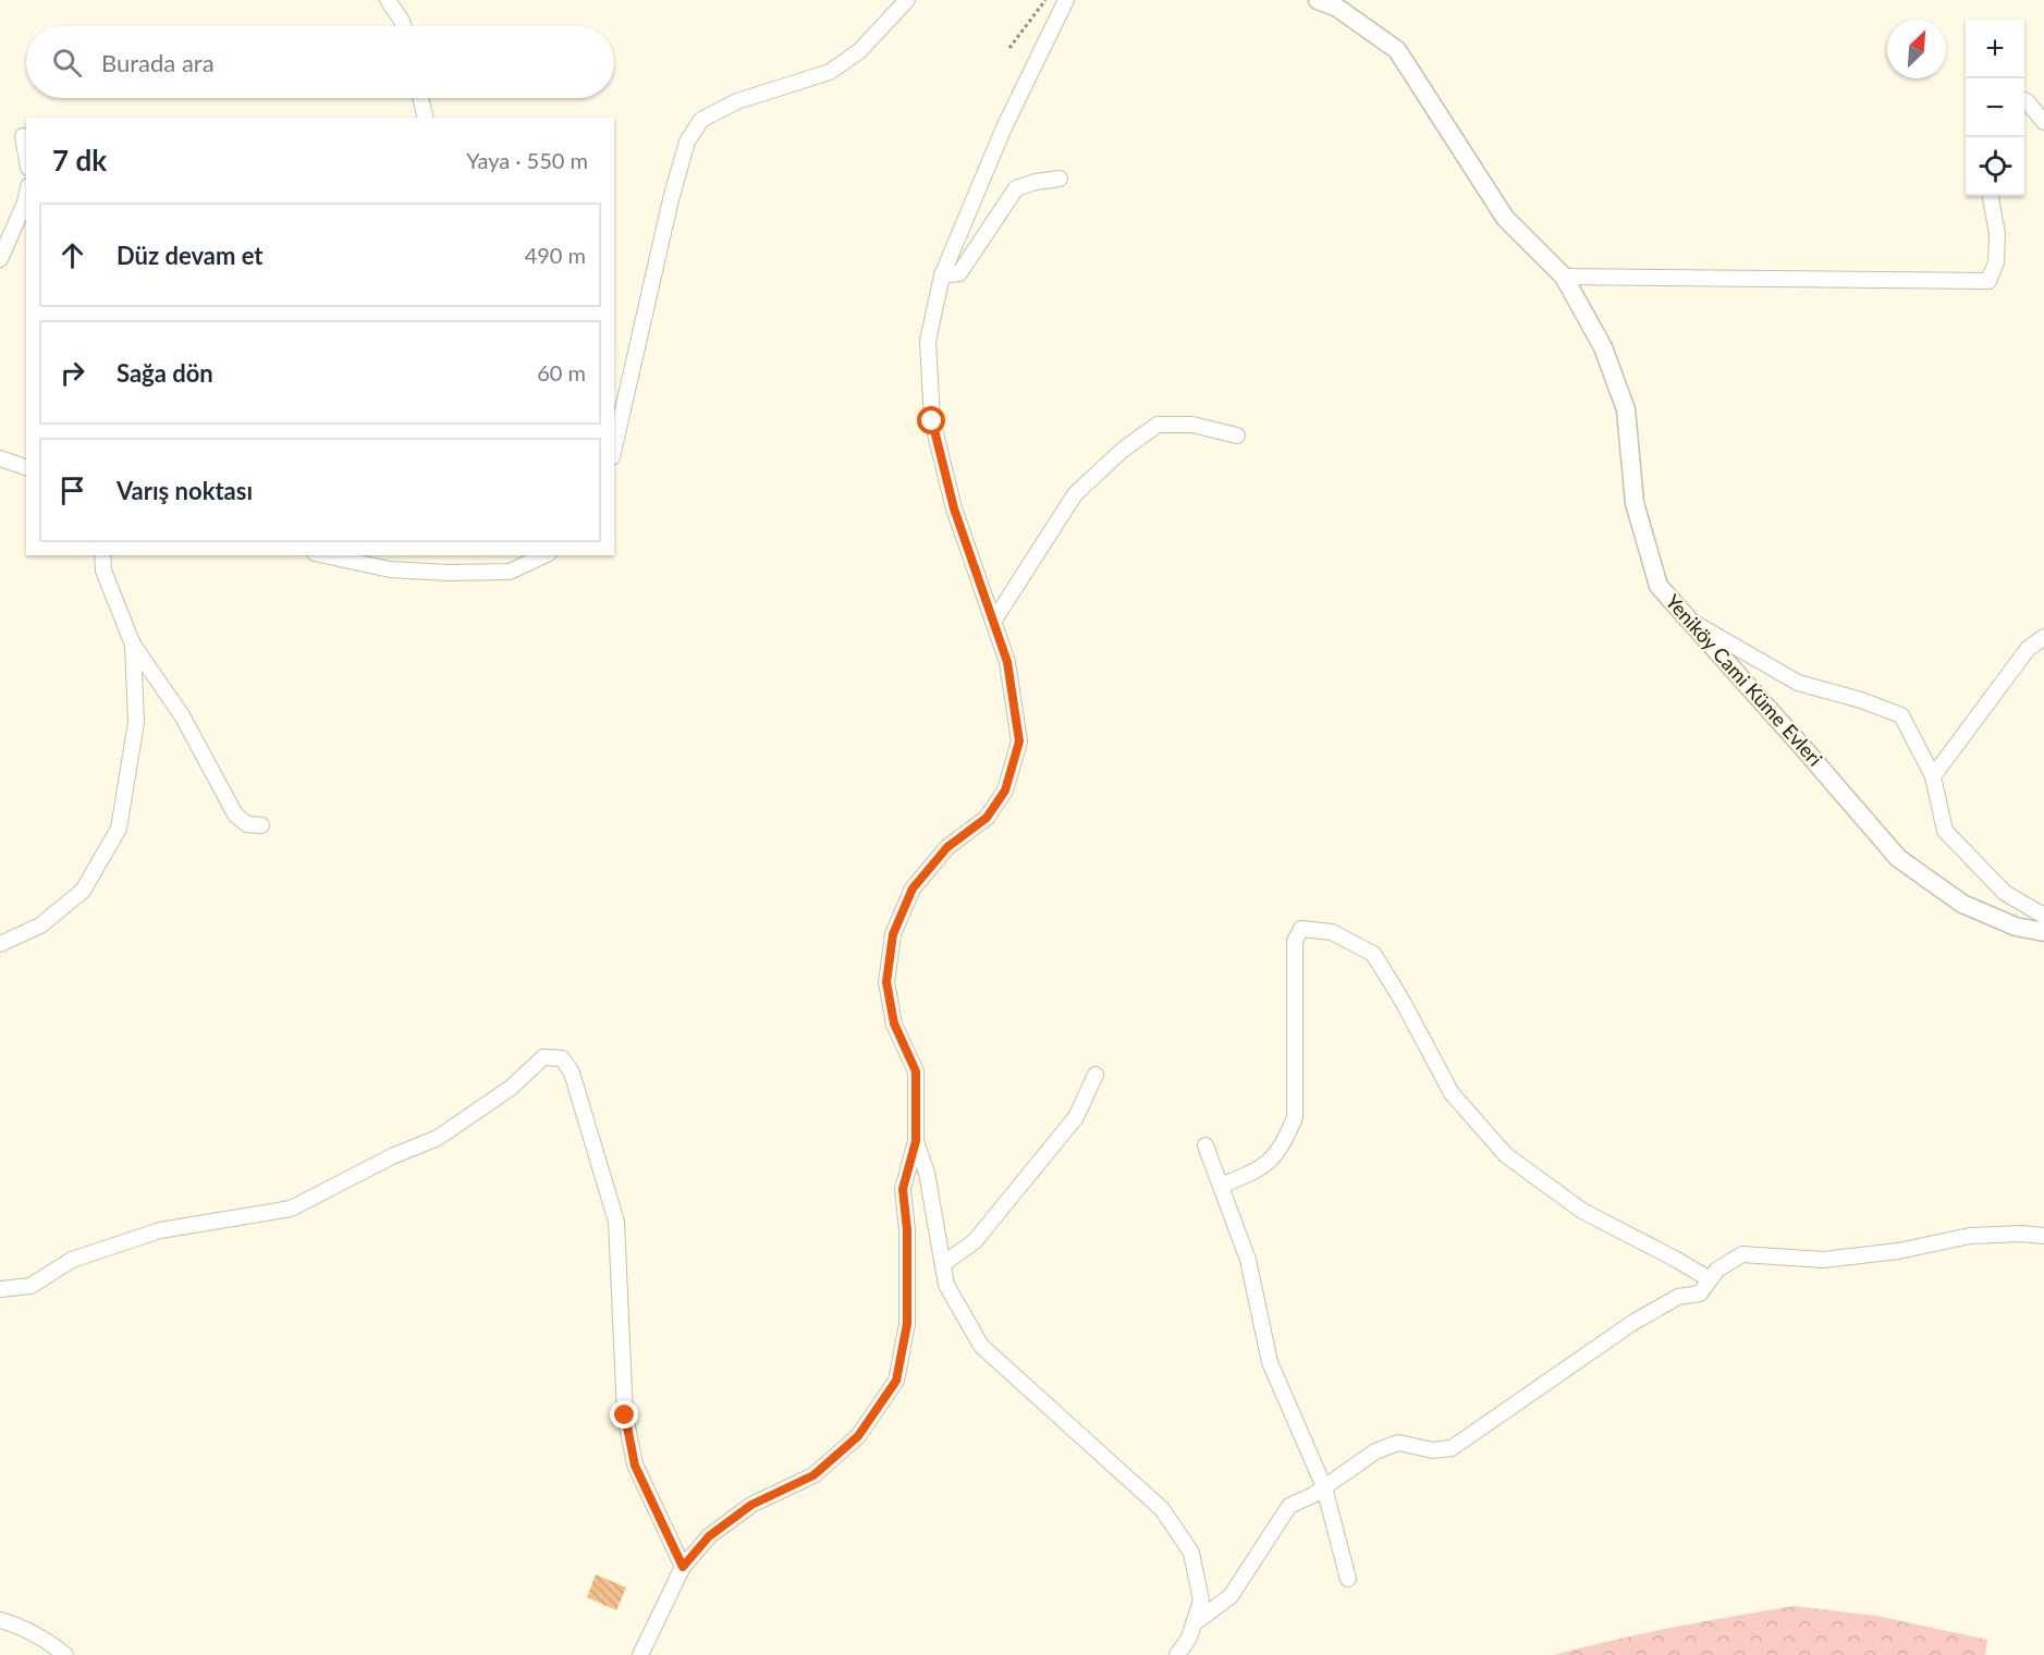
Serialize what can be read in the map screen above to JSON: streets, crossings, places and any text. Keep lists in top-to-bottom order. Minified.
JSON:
{"streets":{"street":["Yeniköy Cami Küme Evleri"]},"north":"top right","page":{"map_buttons":["+","−"],"search":"Burada ara","heading":["7 dk","Yaya · 550 m"],"list":[["Düz devam et","490 m"],["Sağa dön","60 m"],"Varış noktası"]}}
